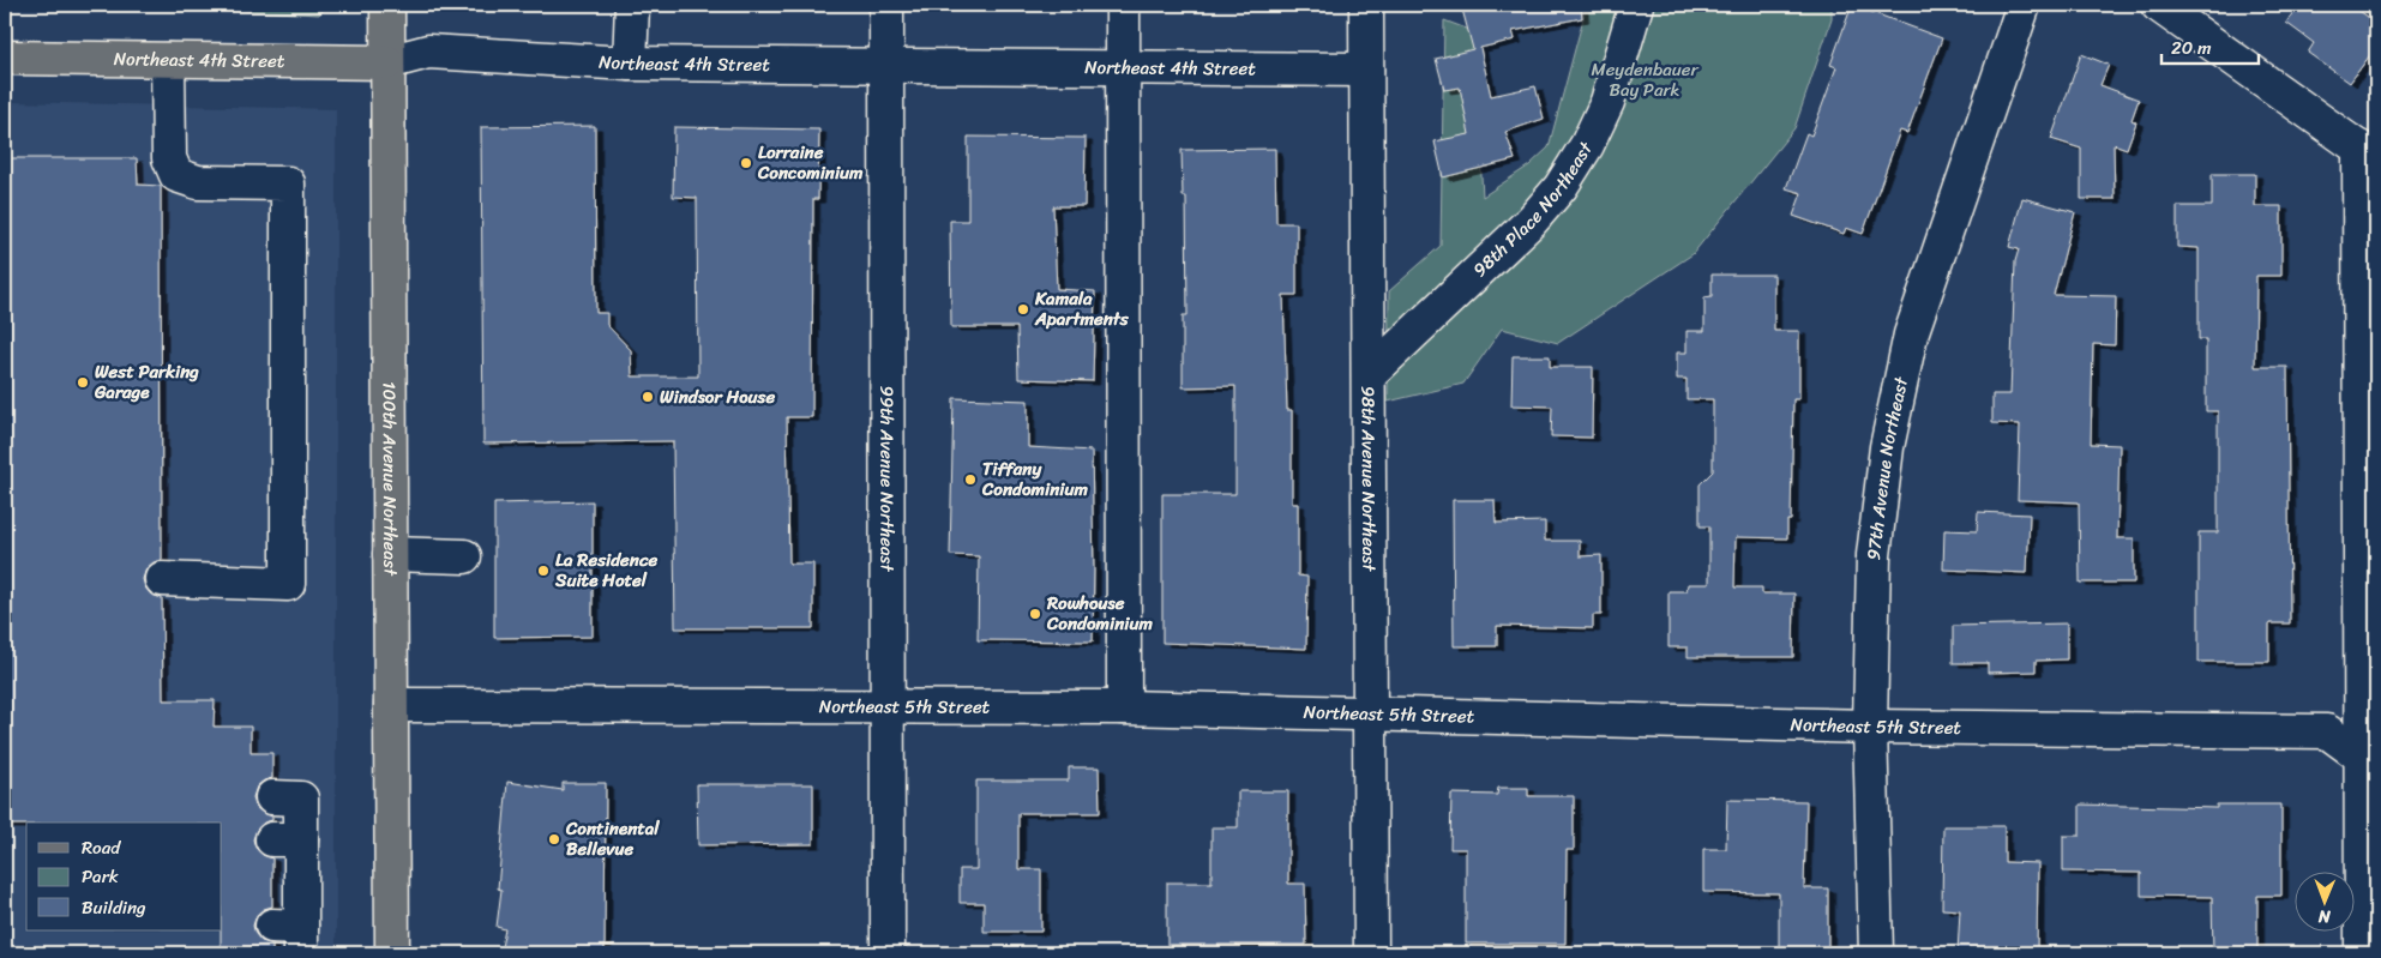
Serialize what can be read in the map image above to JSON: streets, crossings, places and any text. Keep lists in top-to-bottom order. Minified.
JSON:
{"streets":{"main road":["Northeast 4th Street","100th Avenue Northeast"],"street":["98th Place Northeast","97th Avenue Northeast","98th Avenue Northeast","99th Avenue Northeast","Northeast 5th Street"]},"crossings":[["Northeast 4th Street","98th Avenue Northeast"],["Northeast 4th Street","100th Avenue Northeast"],["Northeast 4th Street","99th Avenue Northeast"],["98th Place Northeast","98th Avenue Northeast"],["97th Avenue Northeast","Northeast 5th Street"],["98th Avenue Northeast","Northeast 5th Street"],["100th Avenue Northeast","Northeast 5th Street"],["99th Avenue Northeast","Northeast 5th Street"]],"parks":["Meydenbauer Bay Park"],"places":["Lorraine Concominium","Kamala Apartments","West Parking Garage","Windsor House","Tiffany Condominium","La Residence Suite Hotel","Rowhouse Condominium","Continental Bellevue"],"legend":["Road","Park","Building"],"scale_bar":"20 m","north":"bottom"}
